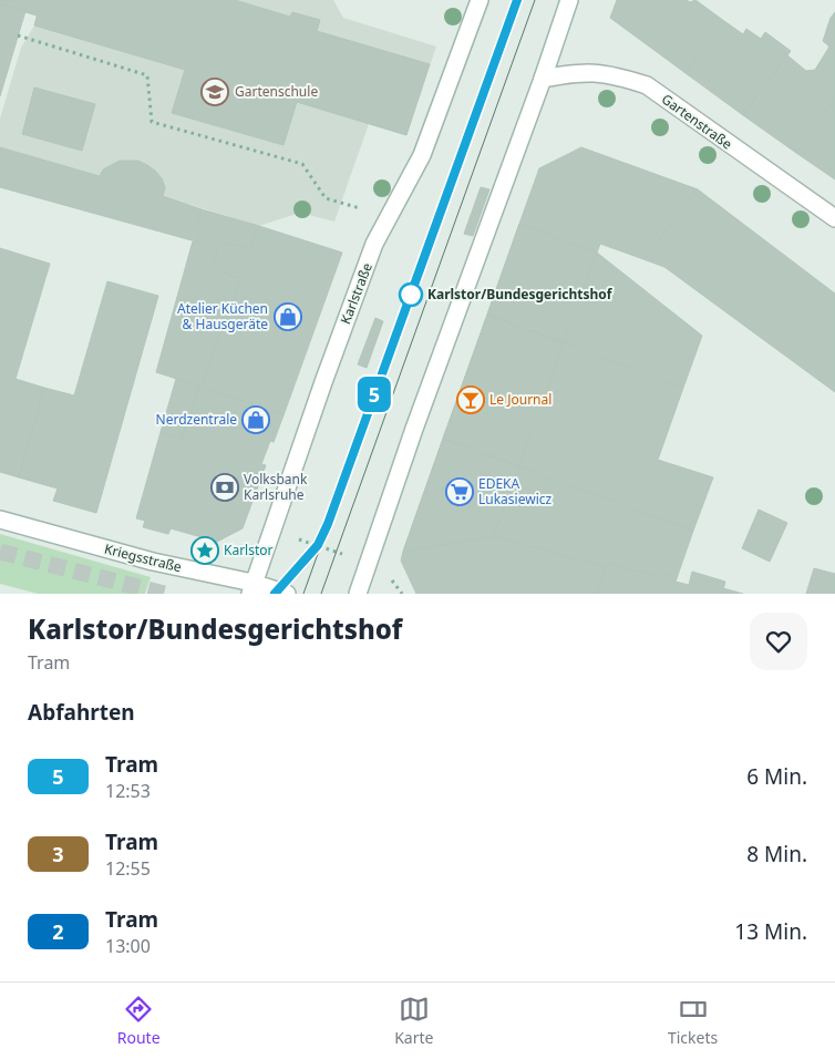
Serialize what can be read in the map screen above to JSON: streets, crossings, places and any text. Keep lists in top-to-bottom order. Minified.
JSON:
{"streets":{"main road":["Gartenstraße","Karlstraße","Kriegsstraße"]},"crossings":[["Karlstraße","Kriegsstraße"]],"places":{"school or university":["Gartenschule"],"other":["Karlstor/Bundesgerichtshof"],"shop":["Atelier Küchen & Hausgeräte","Nerdzentrale"],"bar":["Le Journal"],"bank":["Volksbank Karlsruhe"],"supermarket":["EDEKA Lukasiewicz"],"place":["Karlstor"]},"lines":["tram line 5"],"page":{"on_map":"5","heading":[["Karlstor/Bundesgerichtshof","Tram"],"Abfahrten"],"list":[{"mark":"5","name":"Tram","note":"12:53","value":"6 Min."},{"mark":"3","name":"Tram","note":"12:55","value":"8 Min."},{"mark":"2","name":"Tram","note":"13:00","value":"13 Min."}],"tabs":["Route","Karte","Tickets"]}}
